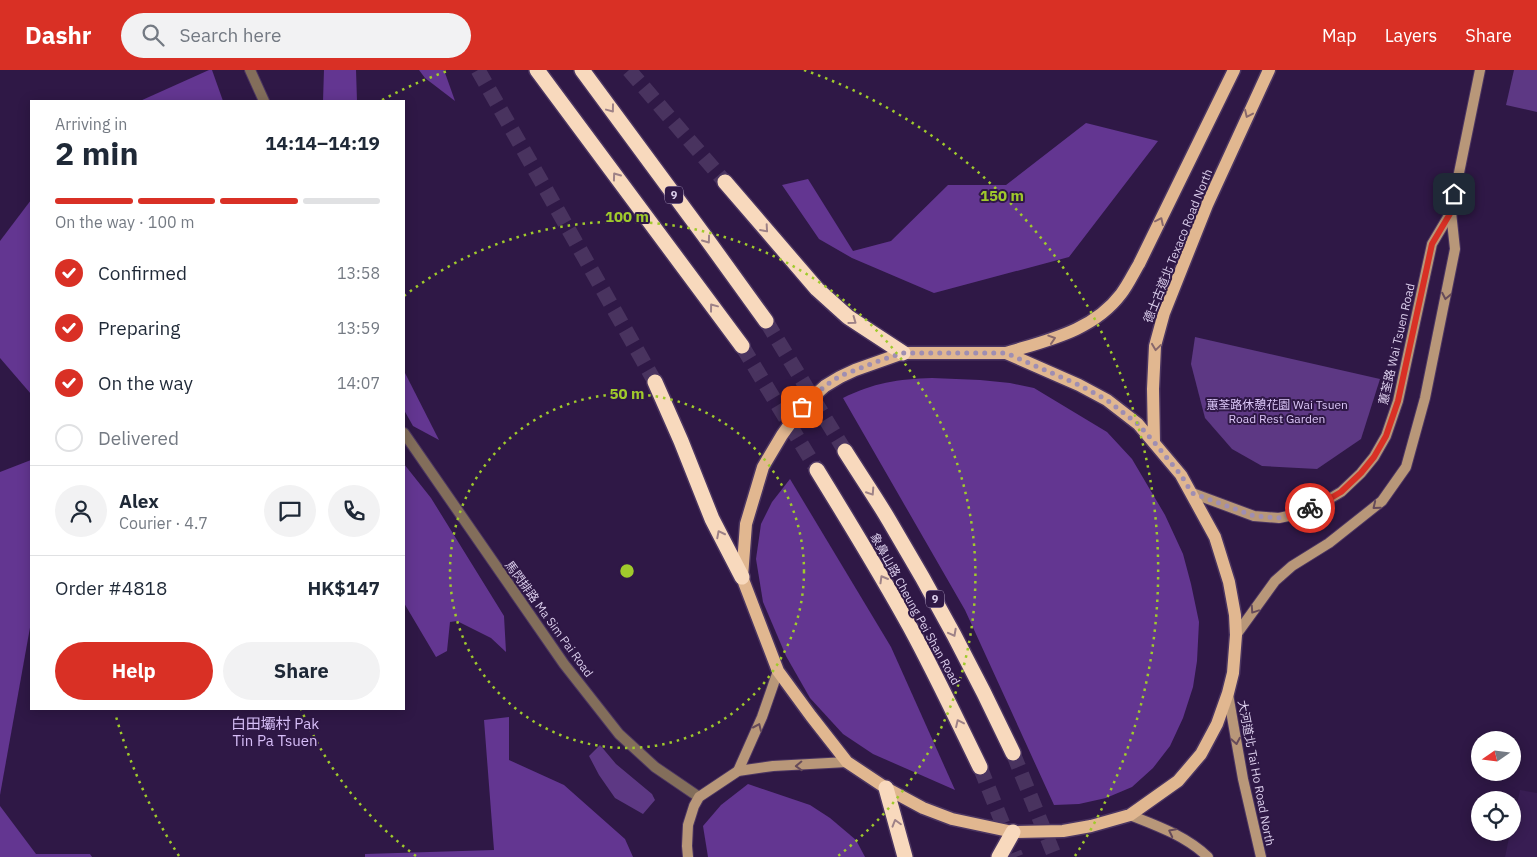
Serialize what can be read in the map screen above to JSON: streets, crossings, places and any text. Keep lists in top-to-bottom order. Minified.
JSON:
{"streets":{"highway":["9","象鼻山路 Cheung Pei Shan Road"],"main road":["德士古道北 Texaco Road North","蕙荃路 Wai Tsuen Road","大河道北 Tai Ho Road North"],"street":["馬閃排路 Ma Sim Pai Road"]},"one_way":["蕙荃路 Wai Tsuen Road","大河道北 Tai Ho Road North"],"districts":["白田壩村 Pak Tin Pa Tsuen"],"parks":["蕙荃路休憩花園 Wai Tsuen Road Rest Garden"],"north":"left","page":{"header":"Dashr","search":"Search here","nav":["Map","Layers","Share"],"heading":["2 min","Arriving in","14:14–14:19"],"panel":["Alex","Courier · 4.7","Order #4818","HK$147"],"bar":"On the way · 100 m","list":[["Confirmed","13:58"],["Preparing","13:59"],["On the way","14:07"],"Delivered"],"buttons":["Help","Share"]},"rings":["150 m","100 m","50 m"]}
